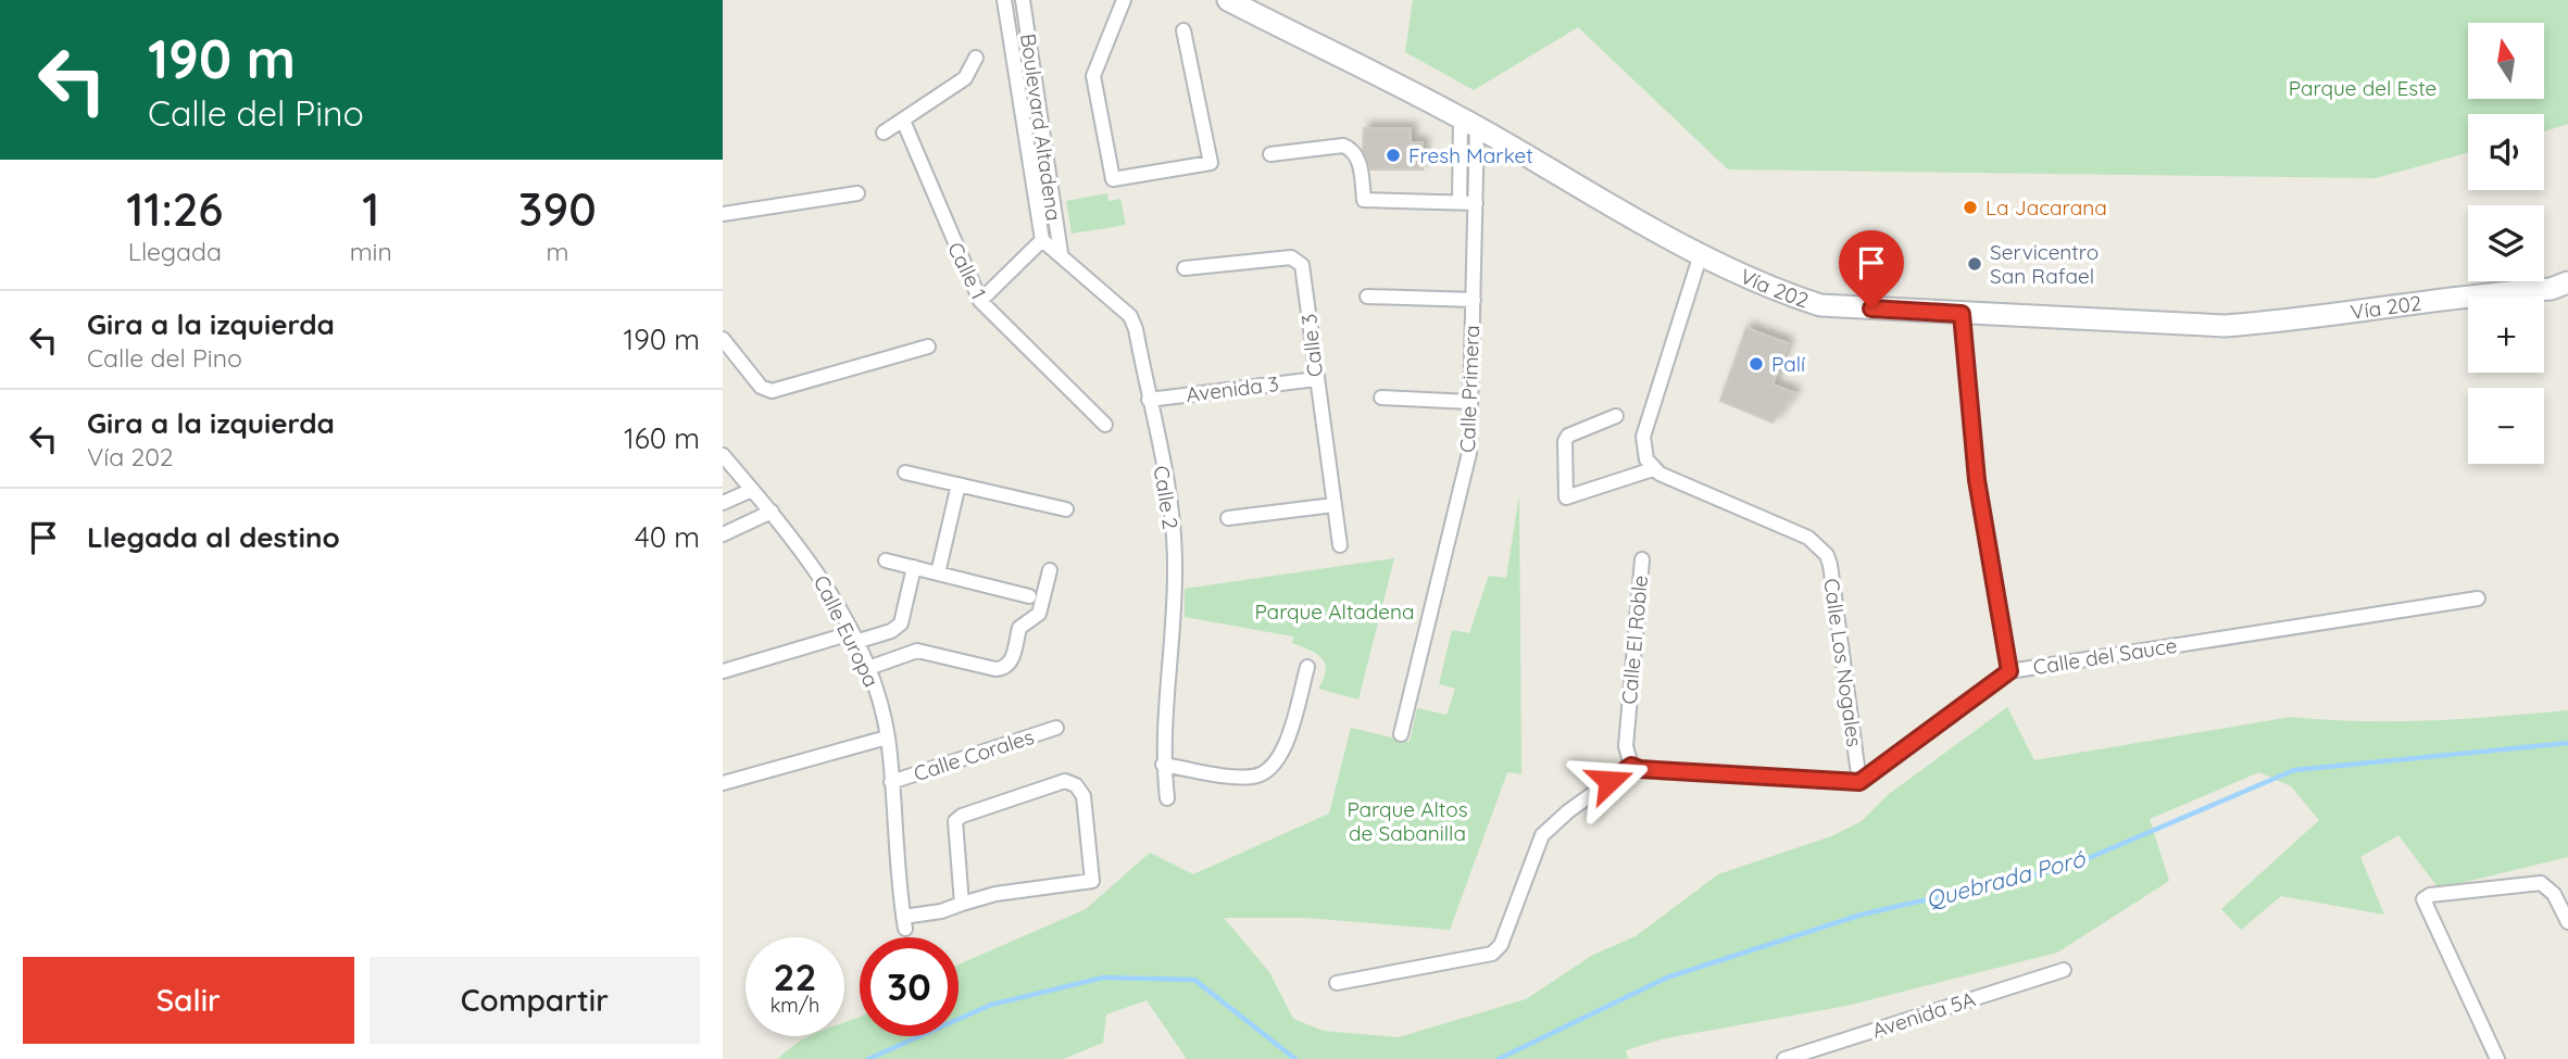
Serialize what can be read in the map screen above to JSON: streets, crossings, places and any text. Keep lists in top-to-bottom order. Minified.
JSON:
{"streets":{"main road":["Vía 202"],"street":["Boulevard Altadena","Calle 1","Calle 3","Avenida 3","Calle Primera","Calle 2","Calle Europa","Calle El Roble","Calle del Sauce","Calle Los Nogales","Calle Corales","Avenida 5A"]},"crossings":[["Boulevard Altadena","Calle 2"],["Vía 202","Calle Primera"],["Calle 3","Avenida 3"],["Avenida 3","Calle 2"],["Calle Europa","Calle Corales"],["Calle del Sauce","Calle Los Nogales"]],"water":["Quebrada Poró"],"parks":["Parque del Este","Parque Altadena","Parque Altos de Sabanilla"],"places":["Fresh Market","La Jacarana","Servicentro San Rafael","Palí"],"north":"top","page":{"turn":["190 m","Calle del Pino"],"map_buttons":["+","−"],"eta":["11:26","Llegada","1","min","390","m"],"list":[{"name":"Gira a la izquierda","note":"Calle del Pino","value":"190 m"},{"name":"Gira a la izquierda","note":"Vía 202","value":"160 m"},{"name":"Llegada al destino","value":"40 m"}],"speed":"22 km/h","limit":"30","buttons":["Salir","Compartir"]}}
